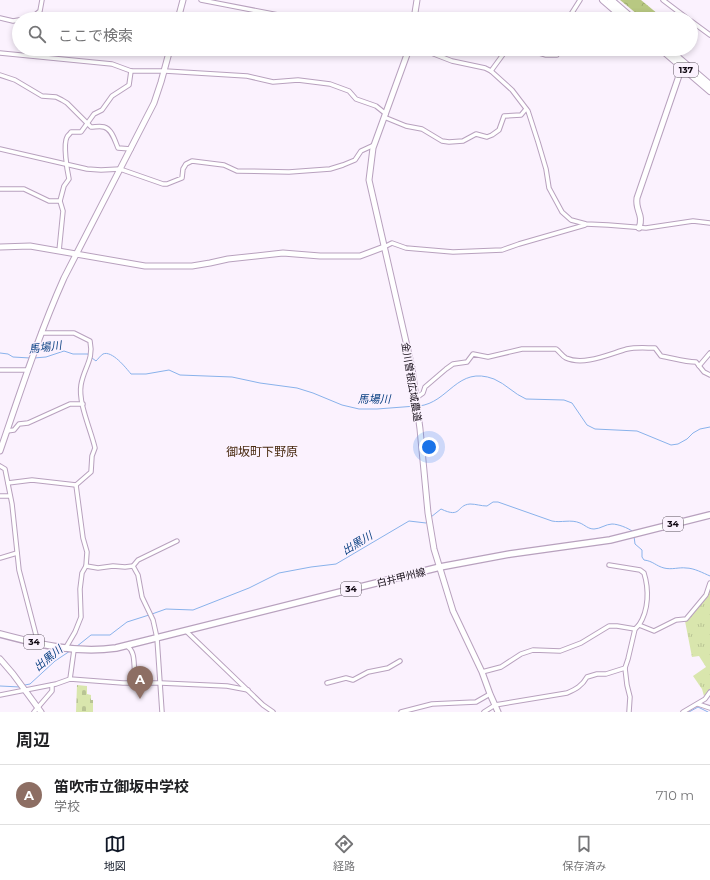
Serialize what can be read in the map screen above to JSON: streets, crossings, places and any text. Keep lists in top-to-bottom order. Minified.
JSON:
{"streets":{"highway":["137"],"main road":["34","白井甲州線"],"street":["金川曽根広域農道"]},"crossings":[["金川曽根広域農道","白井甲州線"]],"districts":["御坂町下野原"],"water":["馬場川","出黒川"],"page":{"search":"ここで検索","pins":"A","heading":"周辺","list":[{"mark":"A","name":"笛吹市立御坂中学校","note":"学校","value":"710 m"}],"nav":["地図","経路","保存済み"]}}
